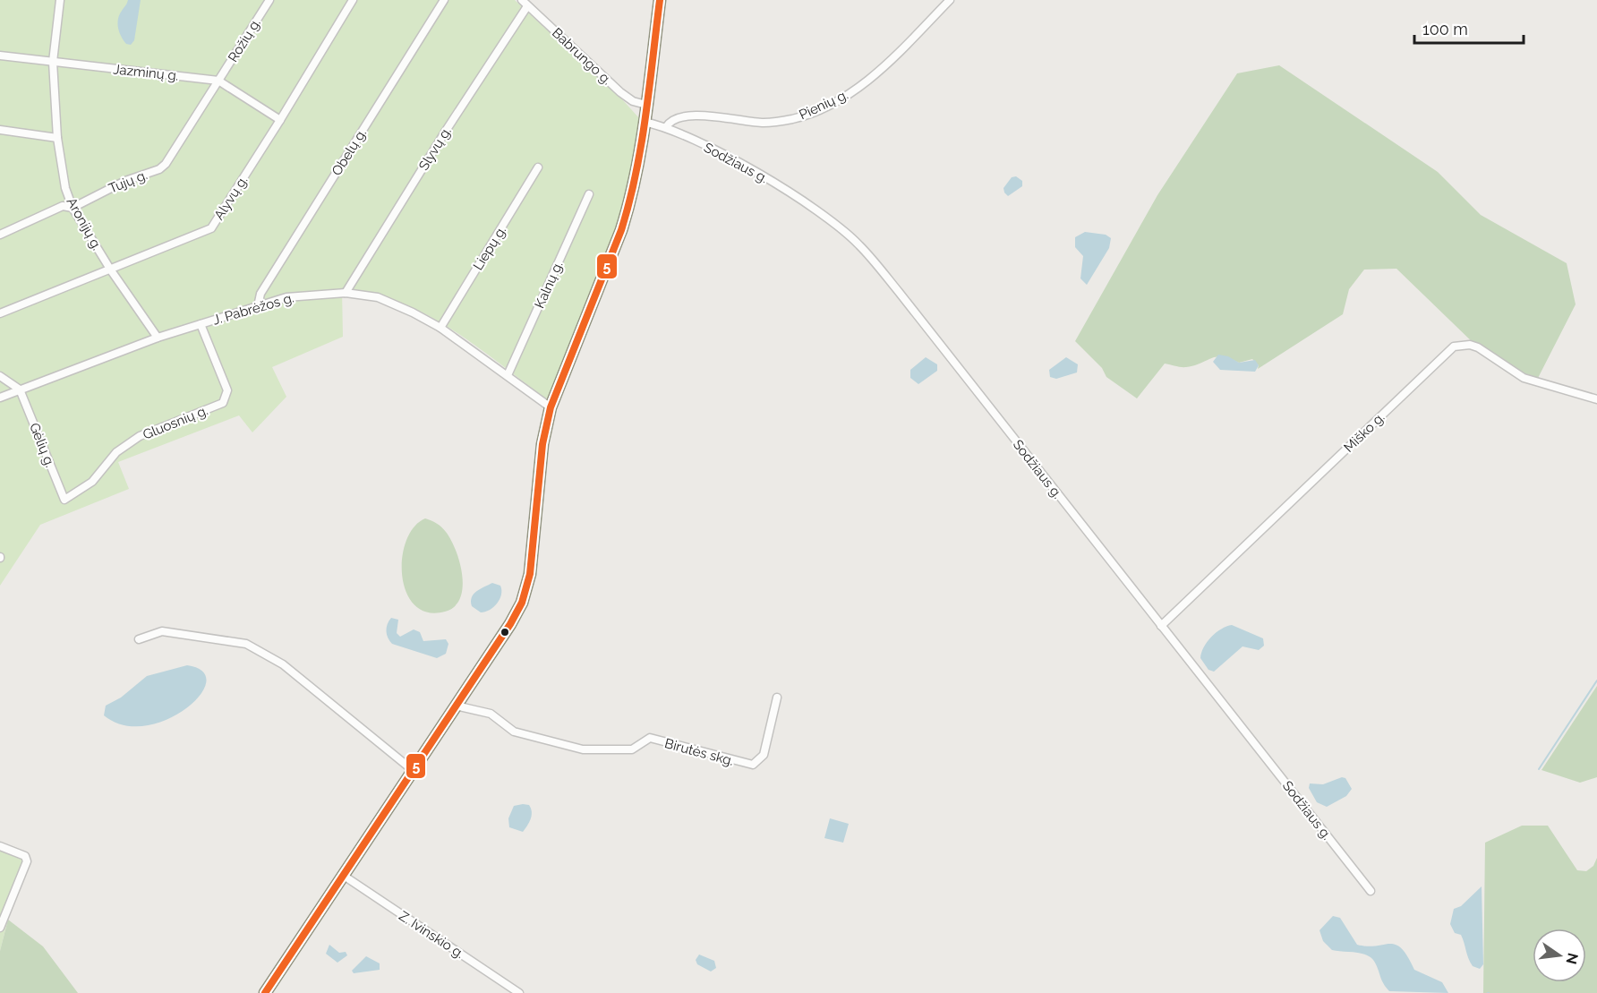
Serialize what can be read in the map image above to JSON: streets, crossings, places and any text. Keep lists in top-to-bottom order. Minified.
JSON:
{"streets":{"street":["Rožių g.","Babrungo g.","Jazminų g.","Pienių g.","Slyvų g.","Obelų g.","Sodžiaus g.","Tujų g.","Alyvų g.","Aronijų g.","Liepų g.","Kalnų g.","J. Pabrėžos g.","Gluosnių g.","Miško g.","Gėlių g.","Birutės skg.","Z. Ivinskio g."]},"crossings":[["Rožių g.","Jazminų g."],["Rožių g.","Tujų g."],["Babrungo g.","Slyvų g."],["Jazminų g.","Tujų g."],["Jazminų g.","Alyvų g."],["Jazminų g.","Aronijų g."],["Pienių g.","Sodžiaus g."],["Slyvų g.","J. Pabrėžos g."],["Obelų g.","J. Pabrėžos g."],["Sodžiaus g.","Miško g."],["Tujų g.","Aronijų g."],["Alyvų g.","Aronijų g."],["Aronijų g.","J. Pabrėžos g."],["Liepų g.","J. Pabrėžos g."],["Kalnų g.","J. Pabrėžos g."],["J. Pabrėžos g.","Gluosnių g."],["J. Pabrėžos g.","Gėlių g."],["Gluosnių g.","Gėlių g."]],"lines":["transit line 5"],"scale_bar":"100 m","north":"right"}
